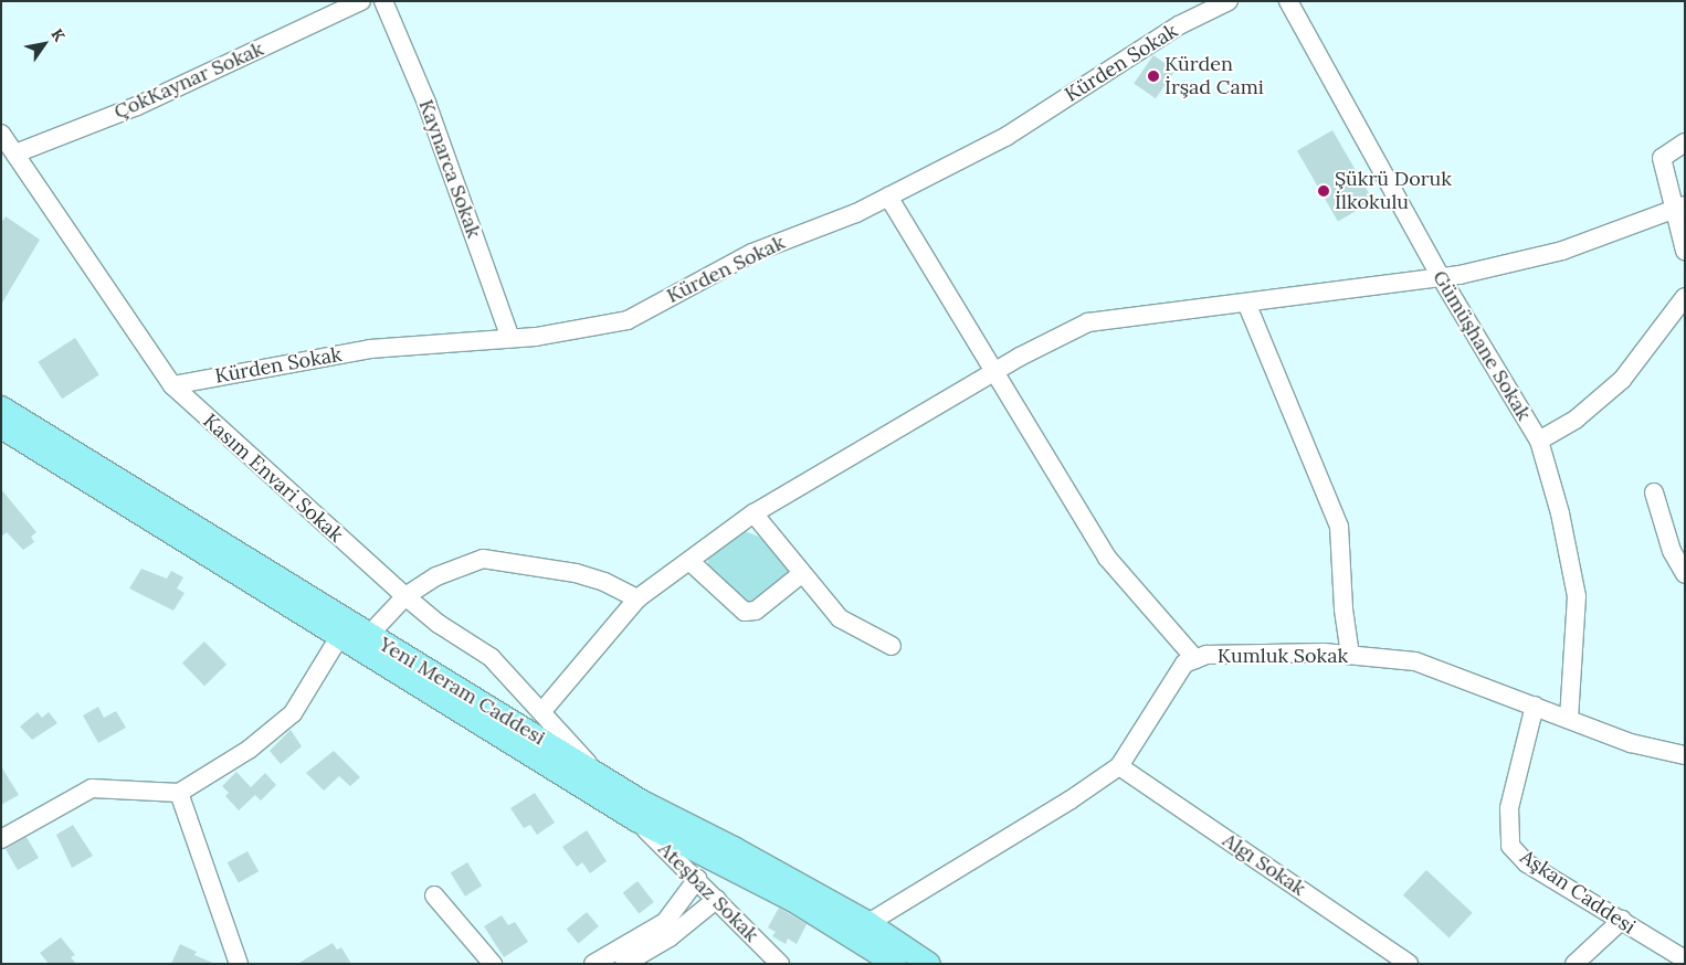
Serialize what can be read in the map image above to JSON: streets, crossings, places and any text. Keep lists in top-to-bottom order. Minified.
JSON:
{"streets":{"main road":["Yeni Meram Caddesi"],"street":["Kürden Sokak","ÇokKaynar Sokak","Kaynarca Sokak","Gümüşhane Sokak","Kasım Envari Sokak","Kumluk Sokak","Algı Sokak","Ateşbaz Sokak","Aşkan Caddesi"]},"crossings":[["Kürden Sokak","Kaynarca Sokak"],["Kürden Sokak","Kasım Envari Sokak"],["ÇokKaynar Sokak","Kasım Envari Sokak"],["Gümüşhane Sokak","Kumluk Sokak"],["Kasım Envari Sokak","Yeni Meram Caddesi"],["Kumluk Sokak","Yeni Meram Caddesi"],["Kumluk Sokak","Algı Sokak"],["Kumluk Sokak","Aşkan Caddesi"],["Yeni Meram Caddesi","Ateşbaz Sokak"]],"places":["Kürden İrşad Cami","Şükrü Doruk İlkokulu"],"north":"top right"}
